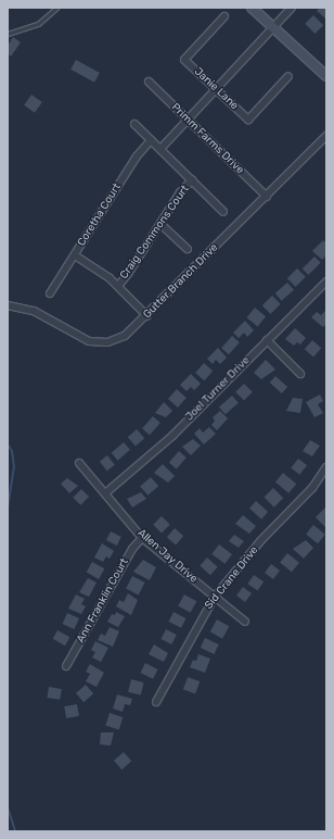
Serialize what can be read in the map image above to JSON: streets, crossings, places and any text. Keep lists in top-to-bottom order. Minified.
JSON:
{"streets":{"street":["Janie Lane","Primm Farms Drive","Coretha Court","Craig Commons Court","Gutter Branch Drive","Joel Turner Drive","Allen Jay Drive","Sid Crane Drive","Ann Franklin Court"]},"crossings":[["Primm Farms Drive","Gutter Branch Drive"],["Joel Turner Drive","Allen Jay Drive"],["Allen Jay Drive","Sid Crane Drive"],["Allen Jay Drive","Ann Franklin Court"]]}
